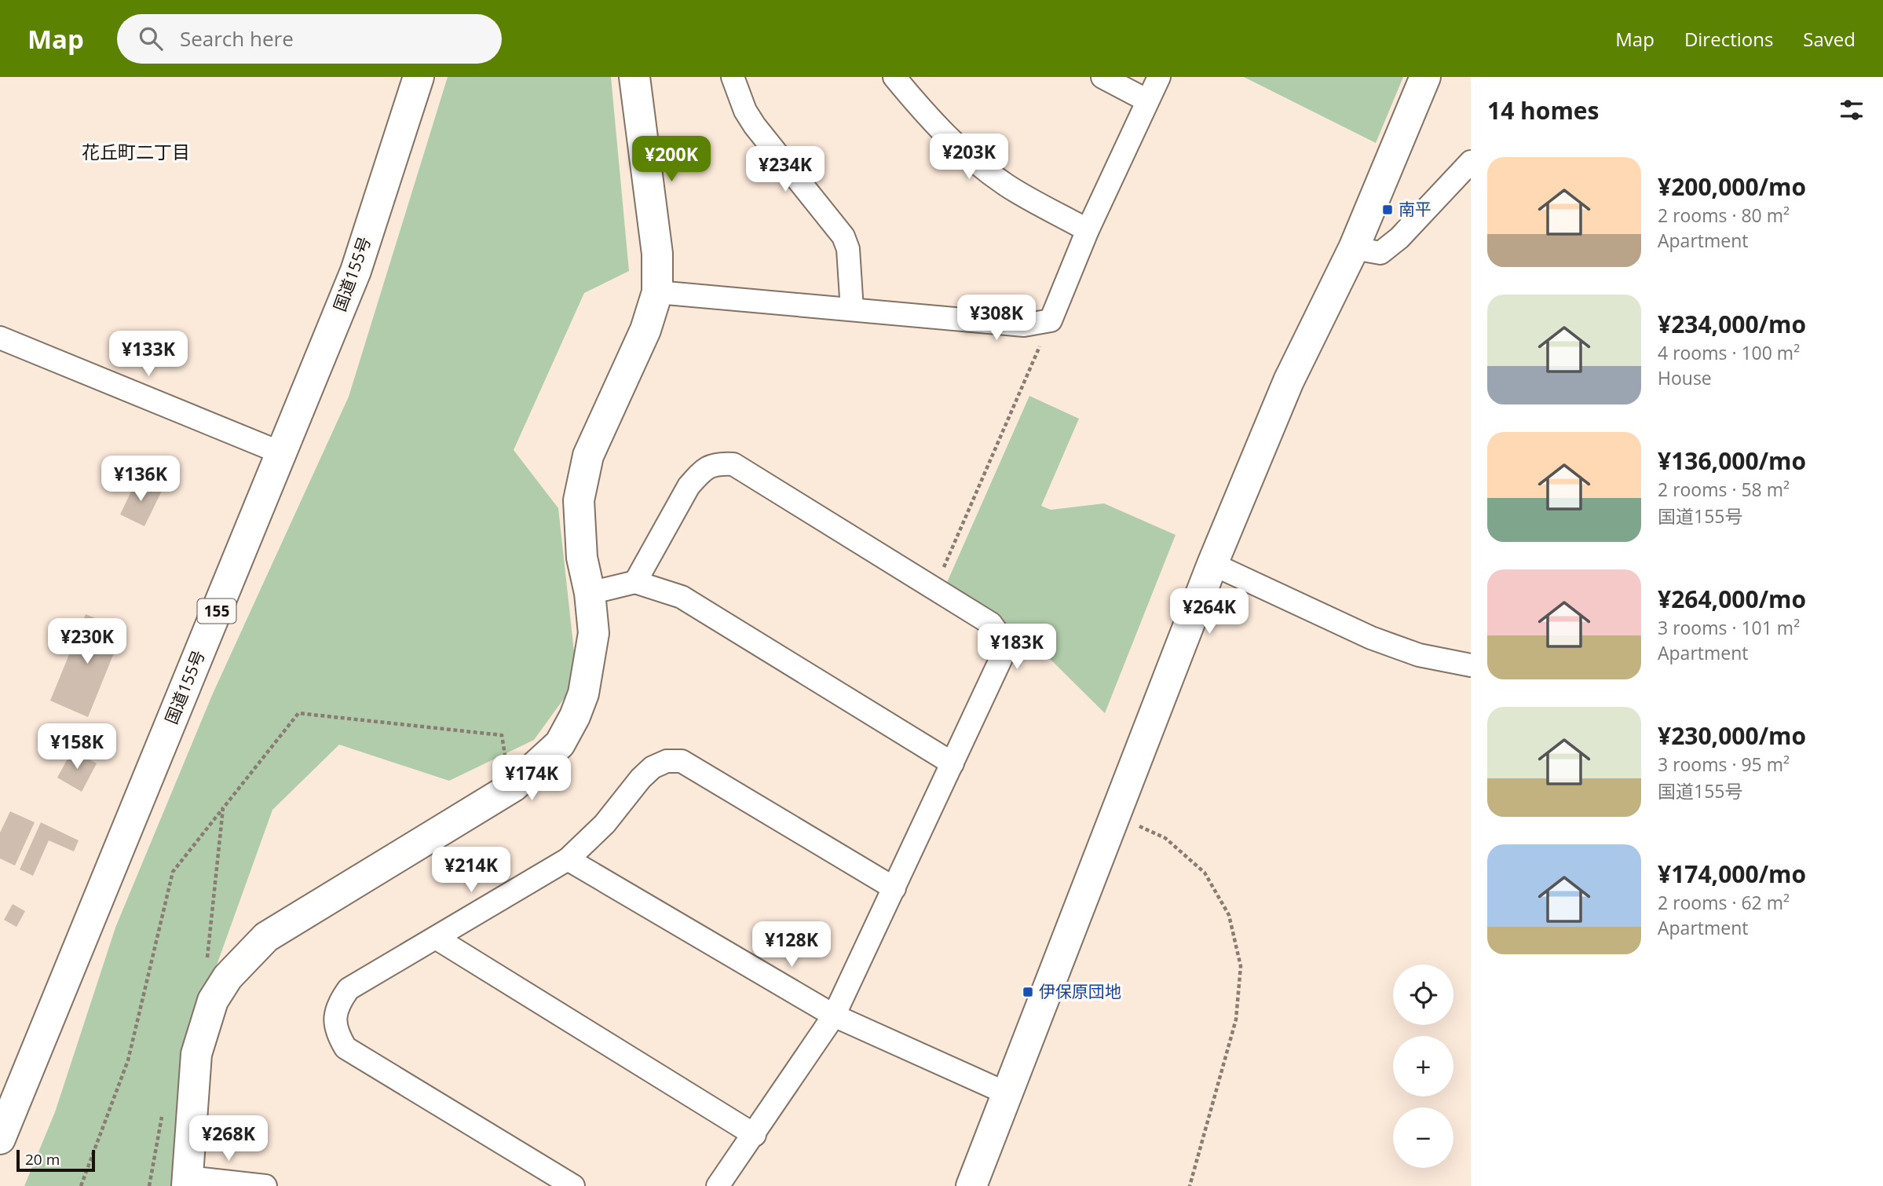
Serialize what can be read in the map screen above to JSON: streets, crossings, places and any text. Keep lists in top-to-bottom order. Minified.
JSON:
{"streets":{"main road":["国道155号","155"]},"districts":["花丘町二丁目"],"places":{"transit":["南平","伊保原団地"]},"scale_bar":"20 m","page":{"header":"Map","search":"Search here","nav":["Map","Directions","Saved"],"heading":"14 homes","price":["¥203K","¥200K","¥234K","¥308K","¥133K","¥136K","¥264K","¥230K","¥183K","¥158K","¥174K","¥214K","¥128K","¥268K"],"list":[{"name":"¥200,000/mo","note":"2 rooms · 80 m² · Apartment"},{"name":"¥234,000/mo","note":"4 rooms · 100 m² · House"},{"name":"¥136,000/mo","note":"2 rooms · 58 m² · 国道155号"},{"name":"¥264,000/mo","note":"3 rooms · 101 m² · Apartment"},{"name":"¥230,000/mo","note":"3 rooms · 95 m² · 国道155号"},{"name":"¥174,000/mo","note":"2 rooms · 62 m² · Apartment"}],"map_buttons":["+","−"],"scale":"20 m"}}
